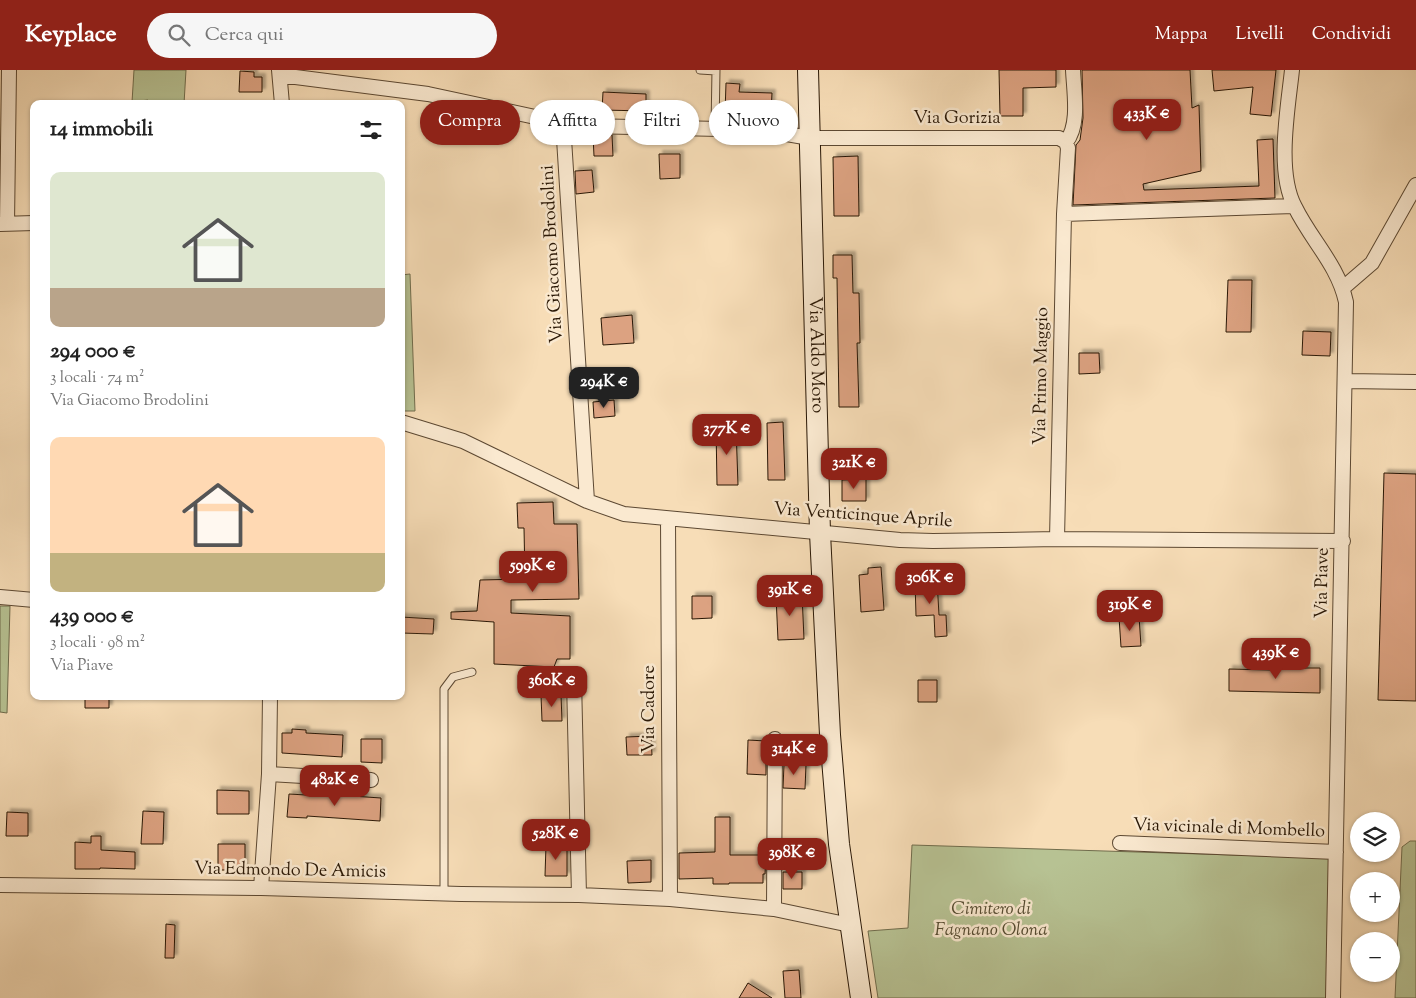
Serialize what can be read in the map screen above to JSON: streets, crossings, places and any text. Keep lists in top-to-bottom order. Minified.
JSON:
{"streets":{"main road":["Via Aldo Moro"],"street":["Via Gorizia","Via Giacomo Brodolini","Via Primo Maggio","Via Venticinque Aprile","Via Piave","Via Cadore","Via vicinale di Mombello","Via Edmondo De Amicis"]},"crossings":[["Via Gorizia","Via Aldo Moro"],["Via Giacomo Brodolini","Via Venticinque Aprile"],["Via Aldo Moro","Via Venticinque Aprile"],["Via Aldo Moro","Via Edmondo De Amicis"],["Via Primo Maggio","Via Venticinque Aprile"],["Via Venticinque Aprile","Via Piave"],["Via Venticinque Aprile","Via Cadore"],["Via Piave","Via vicinale di Mombello"],["Via Cadore","Via Edmondo De Amicis"]],"parks":["Cimitero di Fagnano Olona"],"page":{"header":"Keyplace","search":"Cerca qui","nav":["Mappa","Livelli","Condividi"],"price":["433K €","294K €","377K €","321K €","599K €","306K €","391K €","319K €","439K €","360K €","314K €","482K €","528K €","398K €"],"chip":["Compra","Affitta","Filtri","Nuovo"],"heading":"14 immobili","list":[{"name":"294 000 €","note":"3 locali · 74 m² · Via Giacomo Brodolini"},{"name":"439 000 €","note":"3 locali · 98 m² · Via Piave"}],"map_buttons":["+","−"]}}
